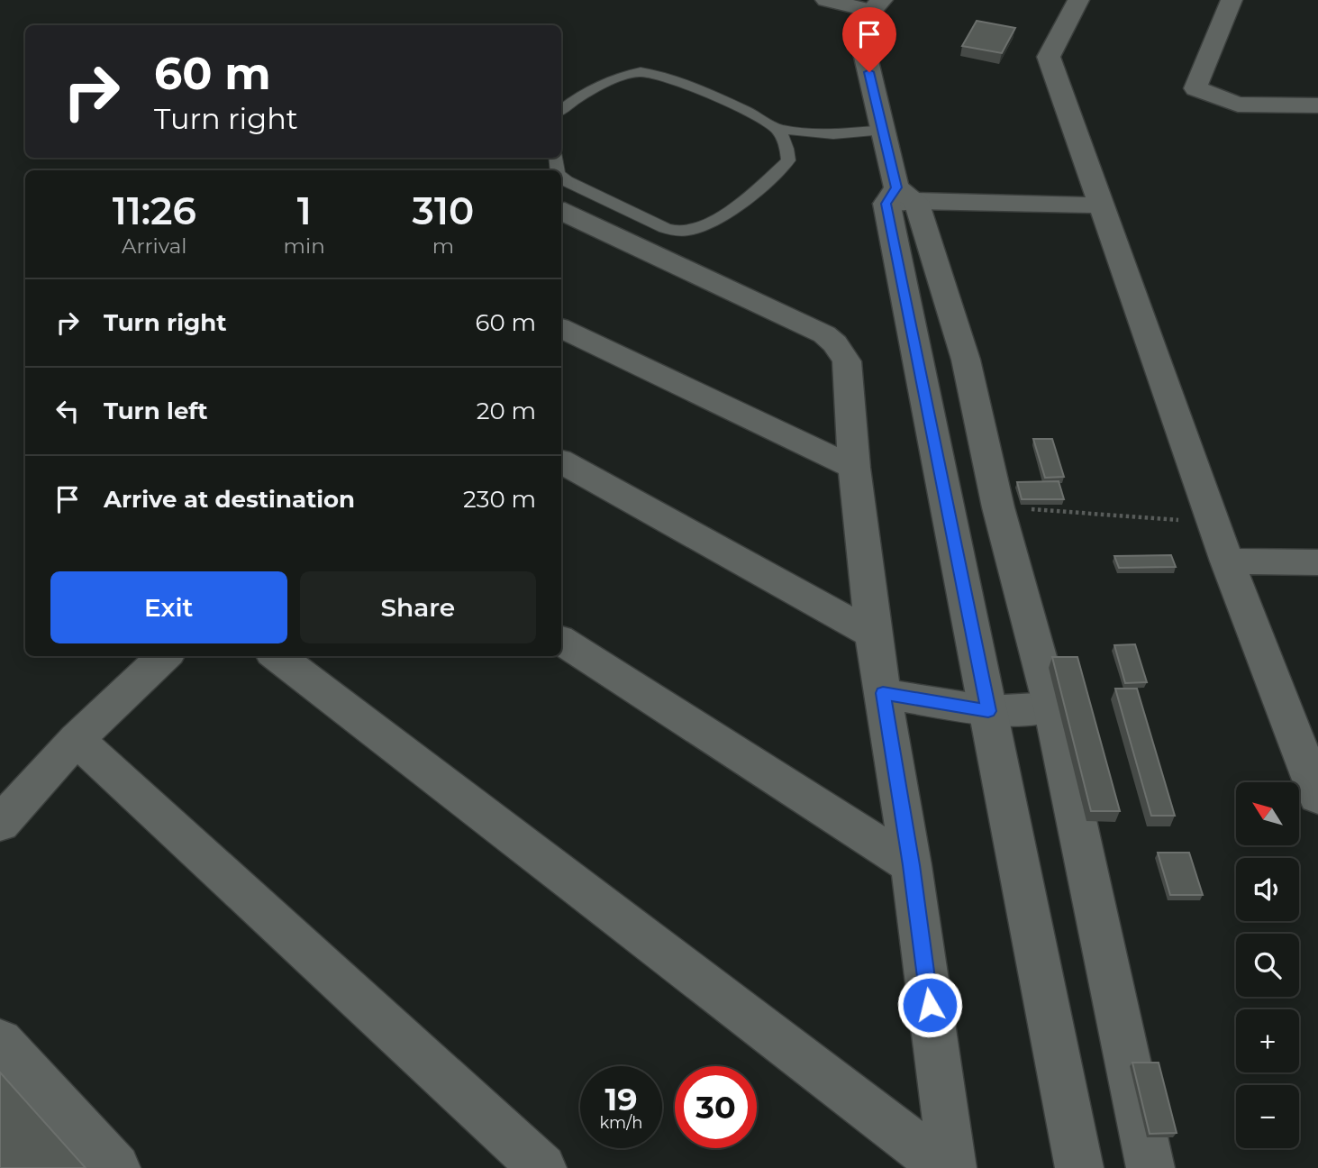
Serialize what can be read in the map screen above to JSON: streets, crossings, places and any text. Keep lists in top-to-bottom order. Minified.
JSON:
{"north":"top left","page":{"turn":["60 m","Turn right"],"eta":["11:26","Arrival","1","min","310","m"],"list":[{"name":"Turn right","value":"60 m"},{"name":"Turn left","value":"20 m"},{"name":"Arrive at destination","value":"230 m"}],"buttons":["Exit","Share"],"map_buttons":["+","−"],"speed":"19 km/h","limit":"30"}}
